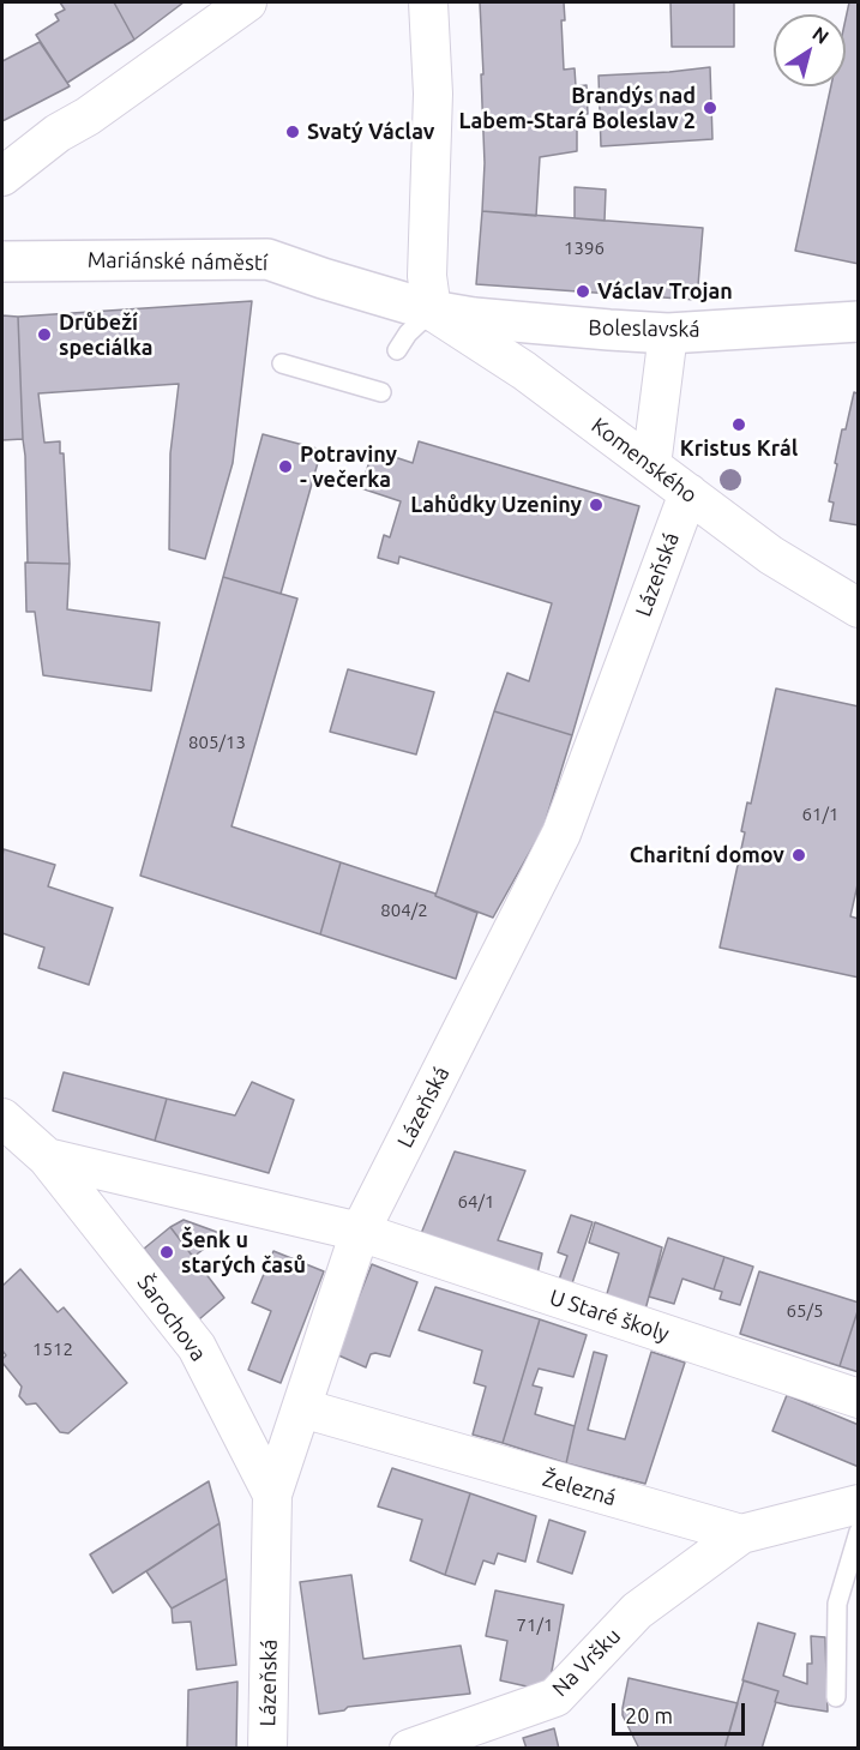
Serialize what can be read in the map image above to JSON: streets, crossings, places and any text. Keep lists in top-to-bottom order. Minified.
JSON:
{"streets":{"main road":["Mariánské náměstí","Boleslavská"],"street":["Komenského","Lázeňská","U Staré školy","Šarochova","Železná","Na Vršku"]},"crossings":[["Mariánské náměstí","Boleslavská"],["Mariánské náměstí","Komenského"],["Komenského","Lázeňská"],["Lázeňská","U Staré školy"],["Lázeňská","Šarochova"],["Lázeňská","Železná"],["U Staré školy","Šarochova"],["Železná","Na Vršku"]],"places":["Brandýs nad Labem-Stará Boleslav 2","Svatý Václav","Václav Trojan","Drůbeží speciálka","Kristus Král","Potraviny - večerka","Lahůdky Uzeniny","Charitní domov","Šenk u starých časů"],"house_numbers":["1396","805/13","61/1","804/2","64/1","65/5","1512","71/1"],"scale_bar":"20 m","north":"top right"}
